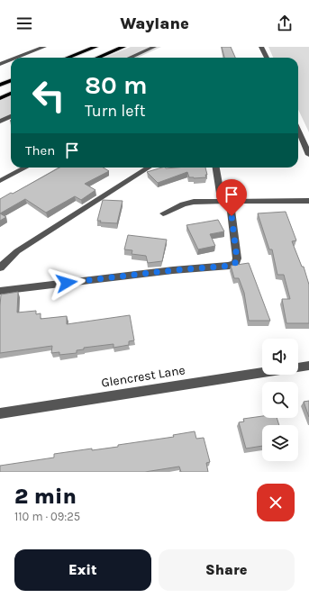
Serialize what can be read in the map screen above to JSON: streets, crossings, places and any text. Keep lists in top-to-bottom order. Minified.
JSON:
{"streets":{"street":["Glencrest Lane"]},"page":{"header":"Waylane","turn":["80 m","Turn left"],"then":"Then","heading":["2 min","110 m · 09:25"],"buttons":["Exit","Share"]}}
